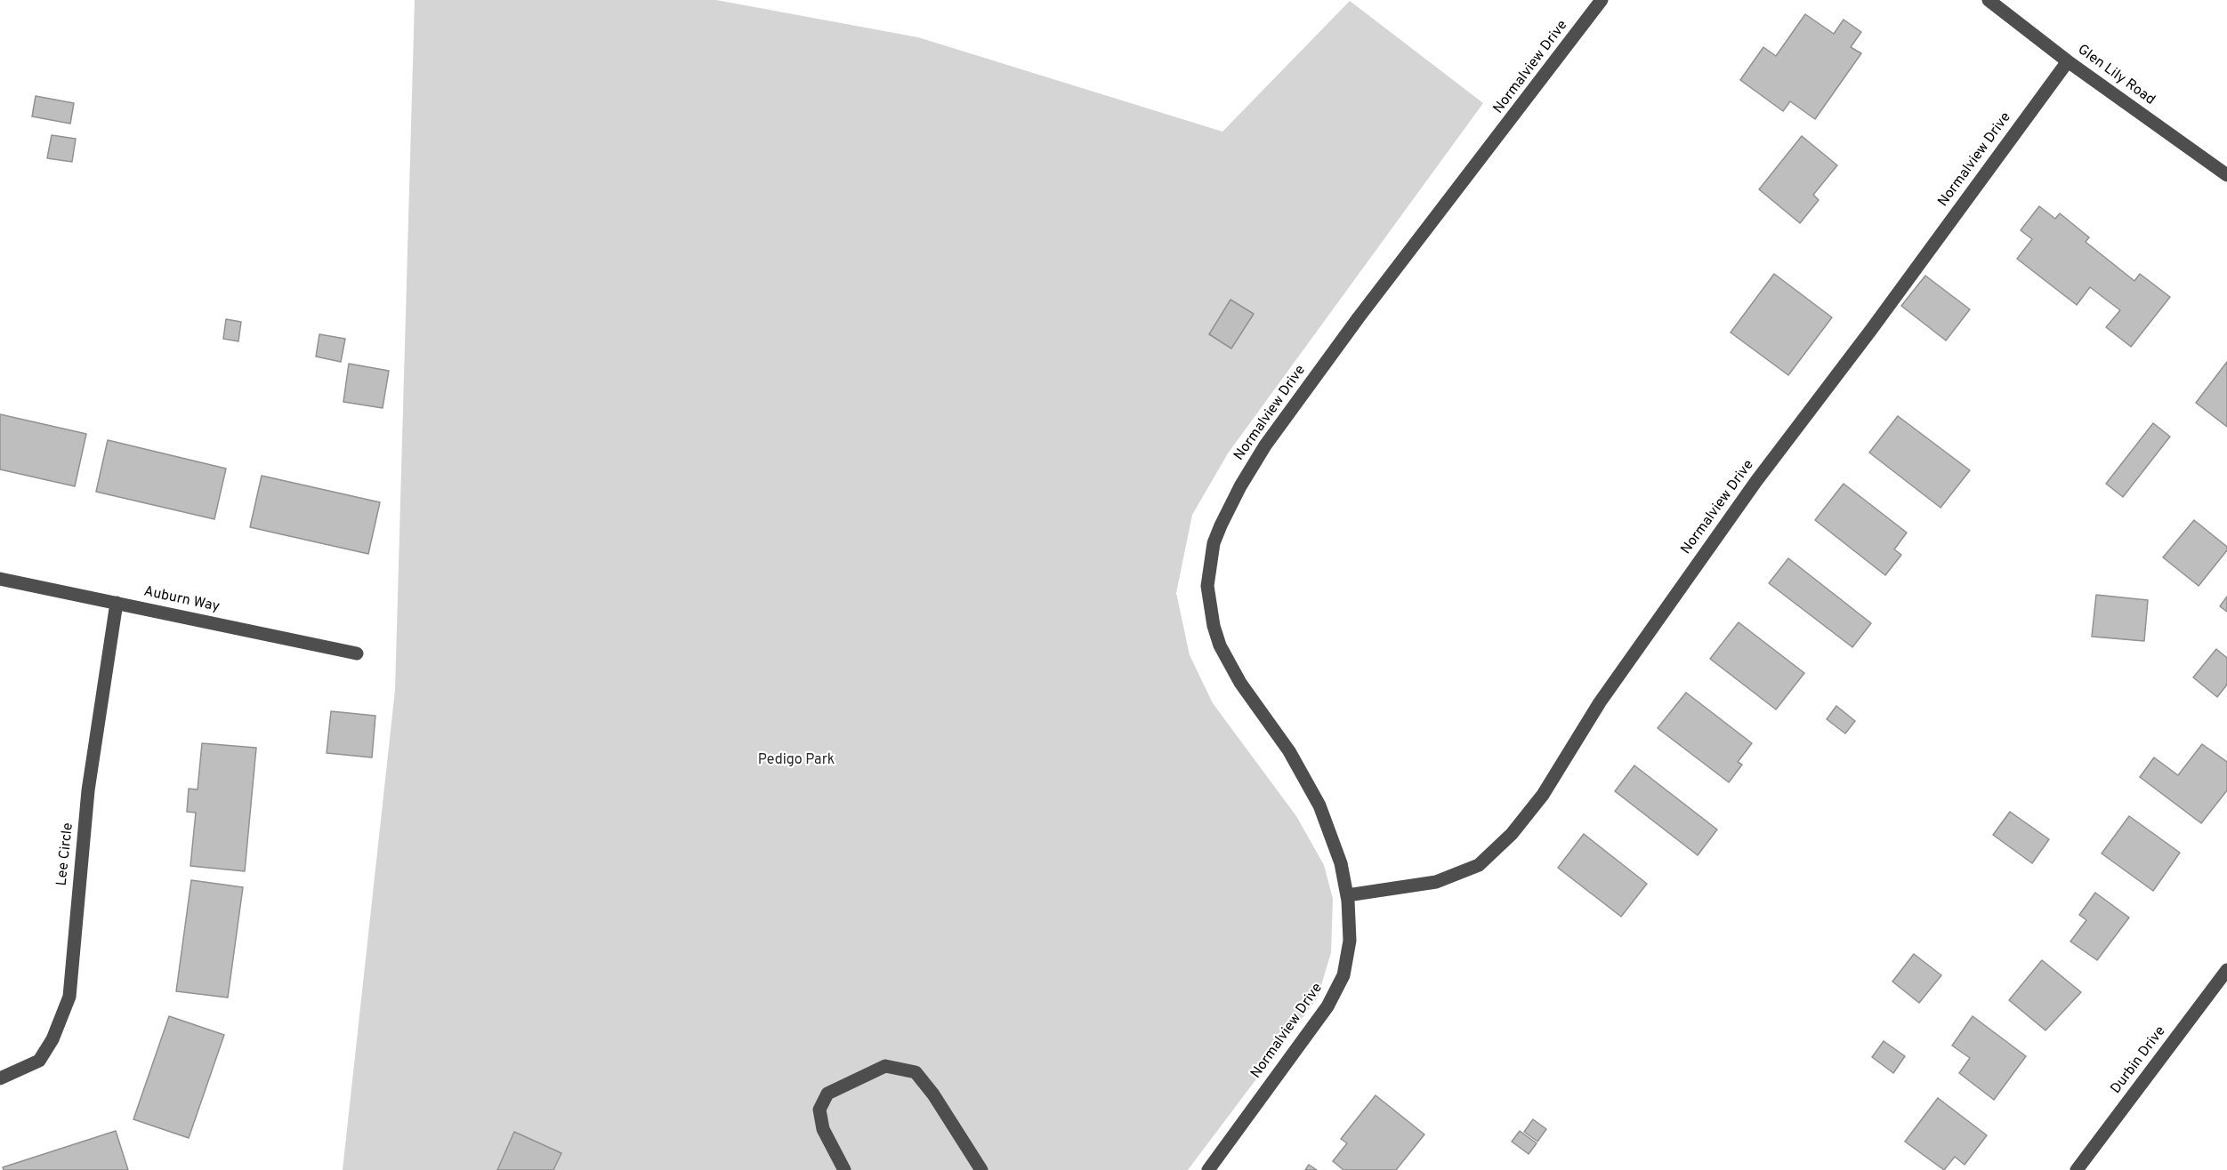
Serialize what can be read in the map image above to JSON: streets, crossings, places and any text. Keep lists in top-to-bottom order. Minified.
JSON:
{"streets":{"street":["Normalview Drive","Glen Lily Road","Auburn Way","Lee Circle","Durbin Drive"]},"crossings":[["Normalview Drive","Glen Lily Road"],["Auburn Way","Lee Circle"]],"parks":["Pedigo Park"]}
